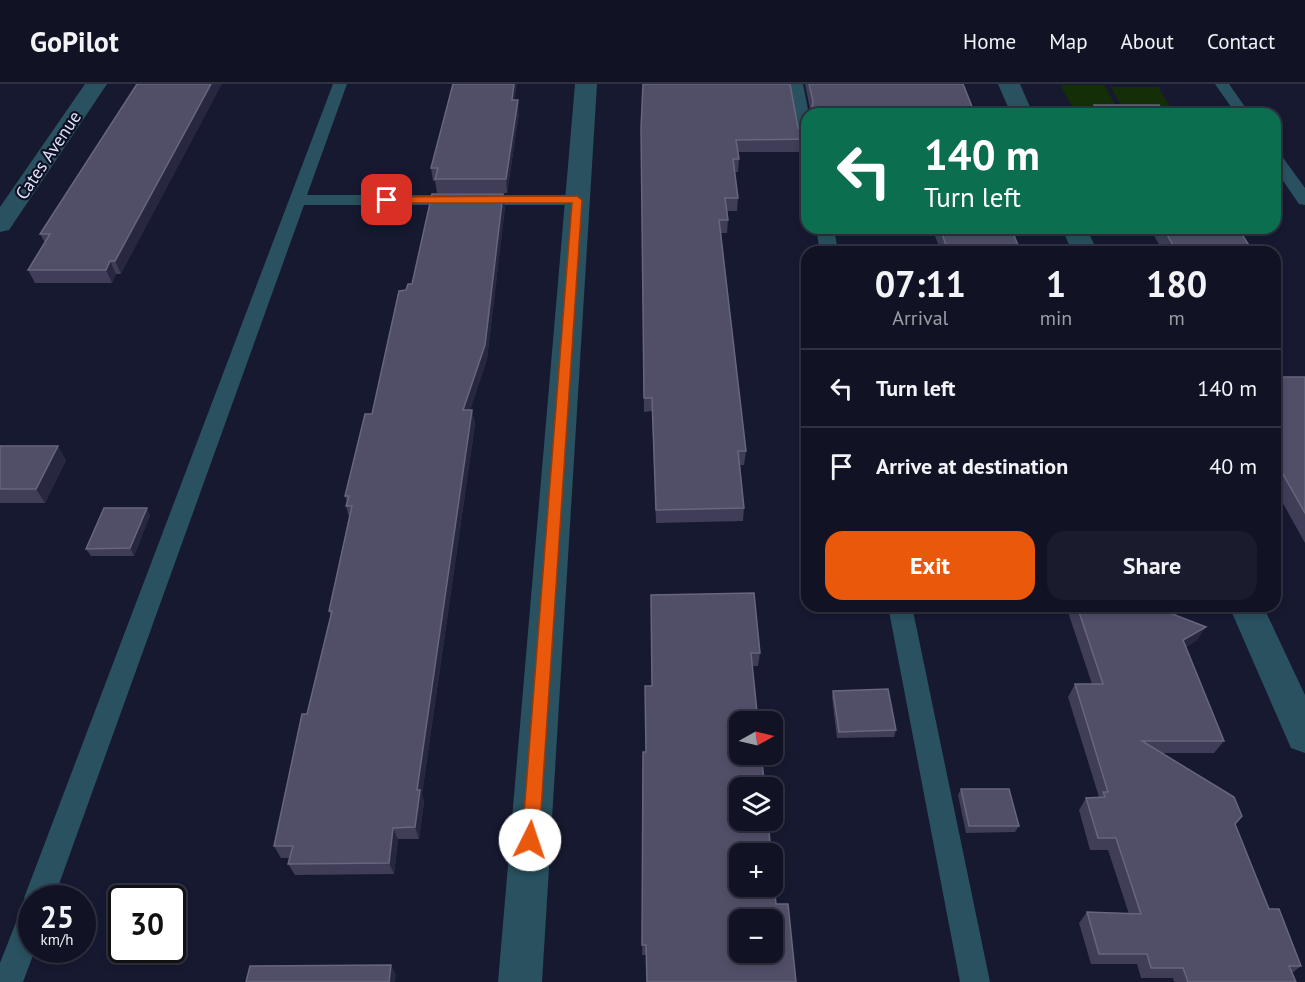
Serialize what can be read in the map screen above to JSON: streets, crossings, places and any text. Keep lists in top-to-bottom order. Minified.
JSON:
{"streets":{"street":["Cates Avenue"]},"north":"right","page":{"header":"GoPilot","nav":["Home","Map","About","Contact"],"turn":["140 m","Turn left"],"eta":["07:11","Arrival","1","min","180","m"],"list":[{"name":"Turn left","value":"140 m"},{"name":"Arrive at destination","value":"40 m"}],"buttons":["Exit","Share"],"map_buttons":["+","−"],"speed":"25 km/h","limit":"30"}}
